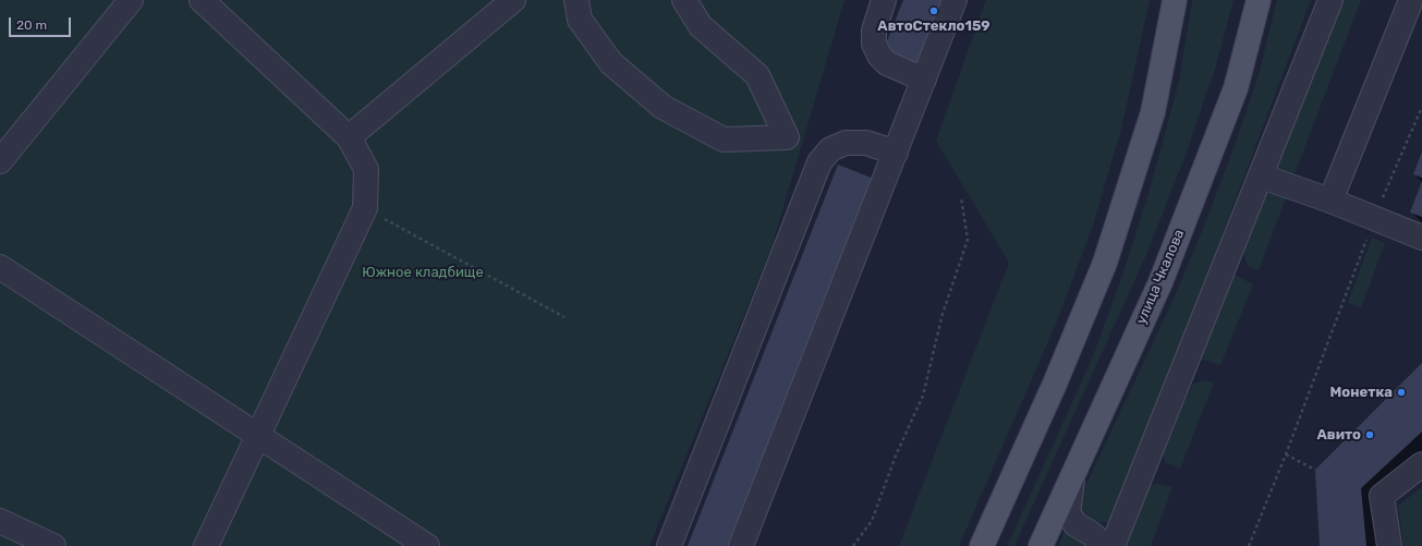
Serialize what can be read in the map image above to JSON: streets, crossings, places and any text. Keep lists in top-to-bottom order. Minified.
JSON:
{"streets":{"main road":["улица Чкалова"]},"parks":["Южное кладбище"],"places":["АвтоСтекло159","Монетка","Авито"],"scale_bar":"20 m"}
